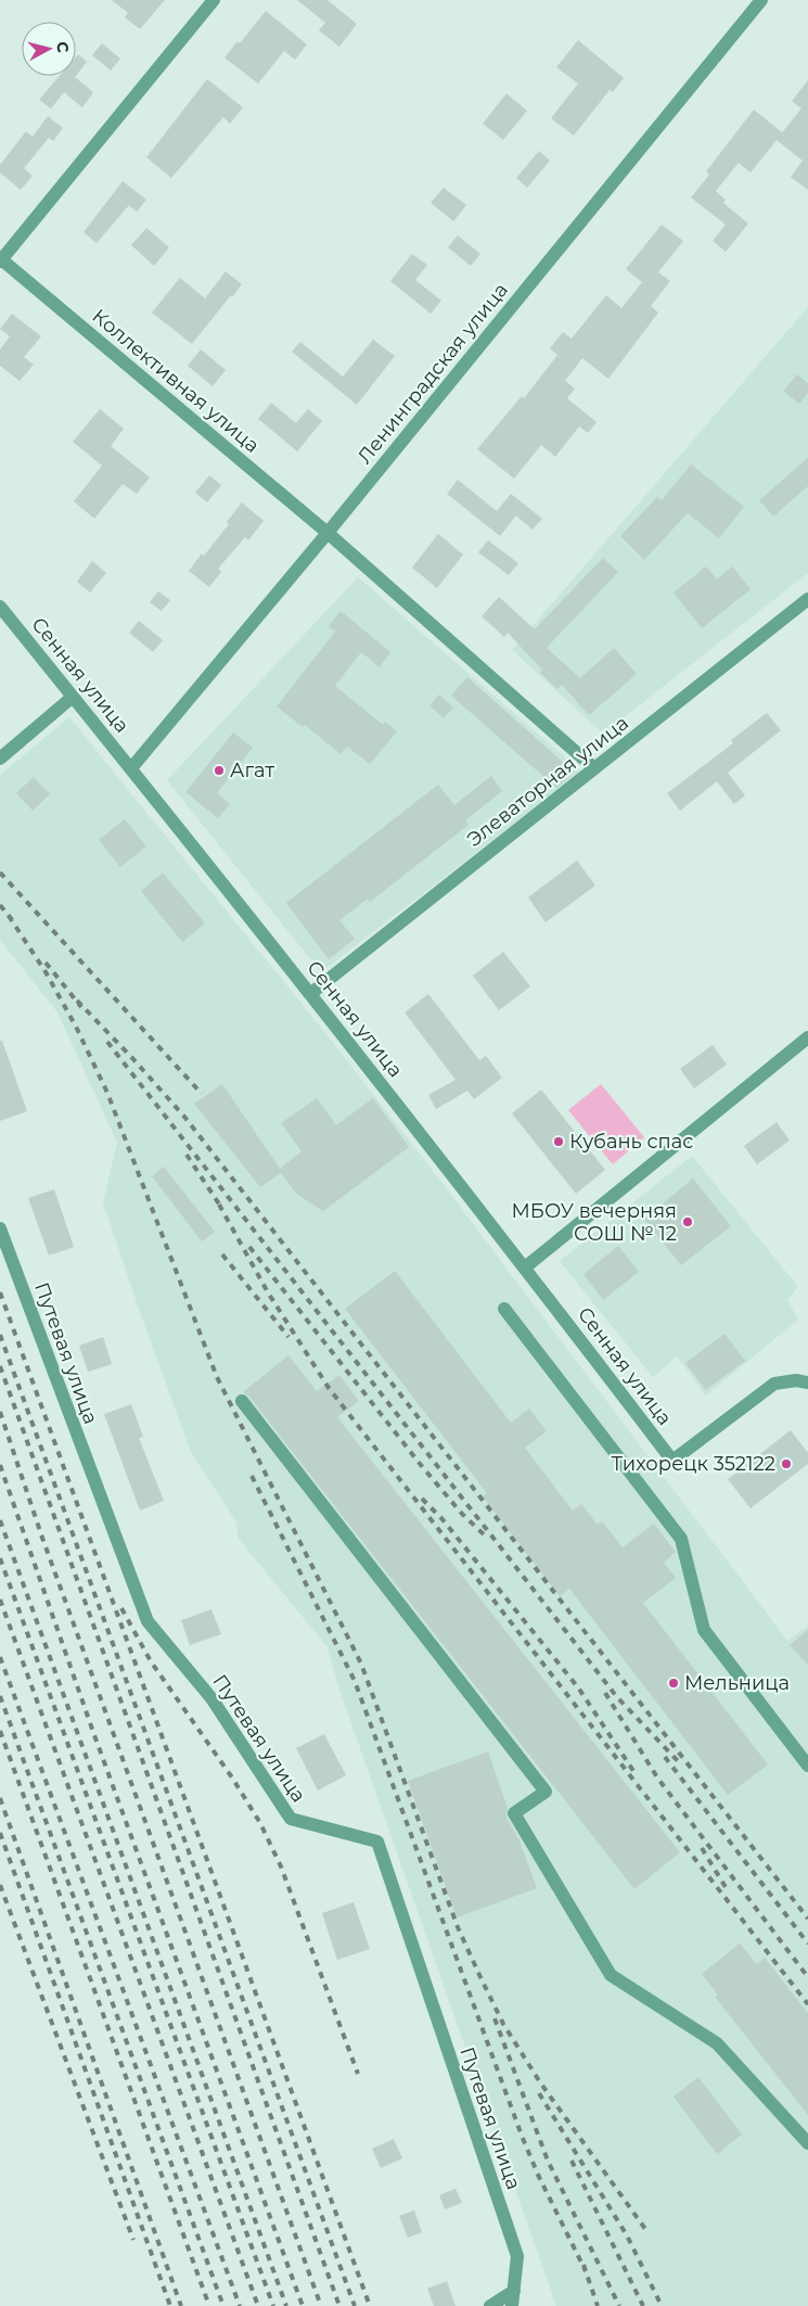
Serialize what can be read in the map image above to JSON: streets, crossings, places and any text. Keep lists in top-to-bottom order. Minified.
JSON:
{"streets":{"street":["Ленинградская улица","Коллективная улица","Сенная улица","Элеваторная улица","Путевая улица"]},"crossings":[["Ленинградская улица","Коллективная улица"],["Ленинградская улица","Сенная улица"],["Коллективная улица","Элеваторная улица"],["Сенная улица","Элеваторная улица"]],"places":["Агат","Кубань спас","МБОУ вечерняя СОШ № 12","Тихорецк 352122","Мельница"],"north":"right"}
